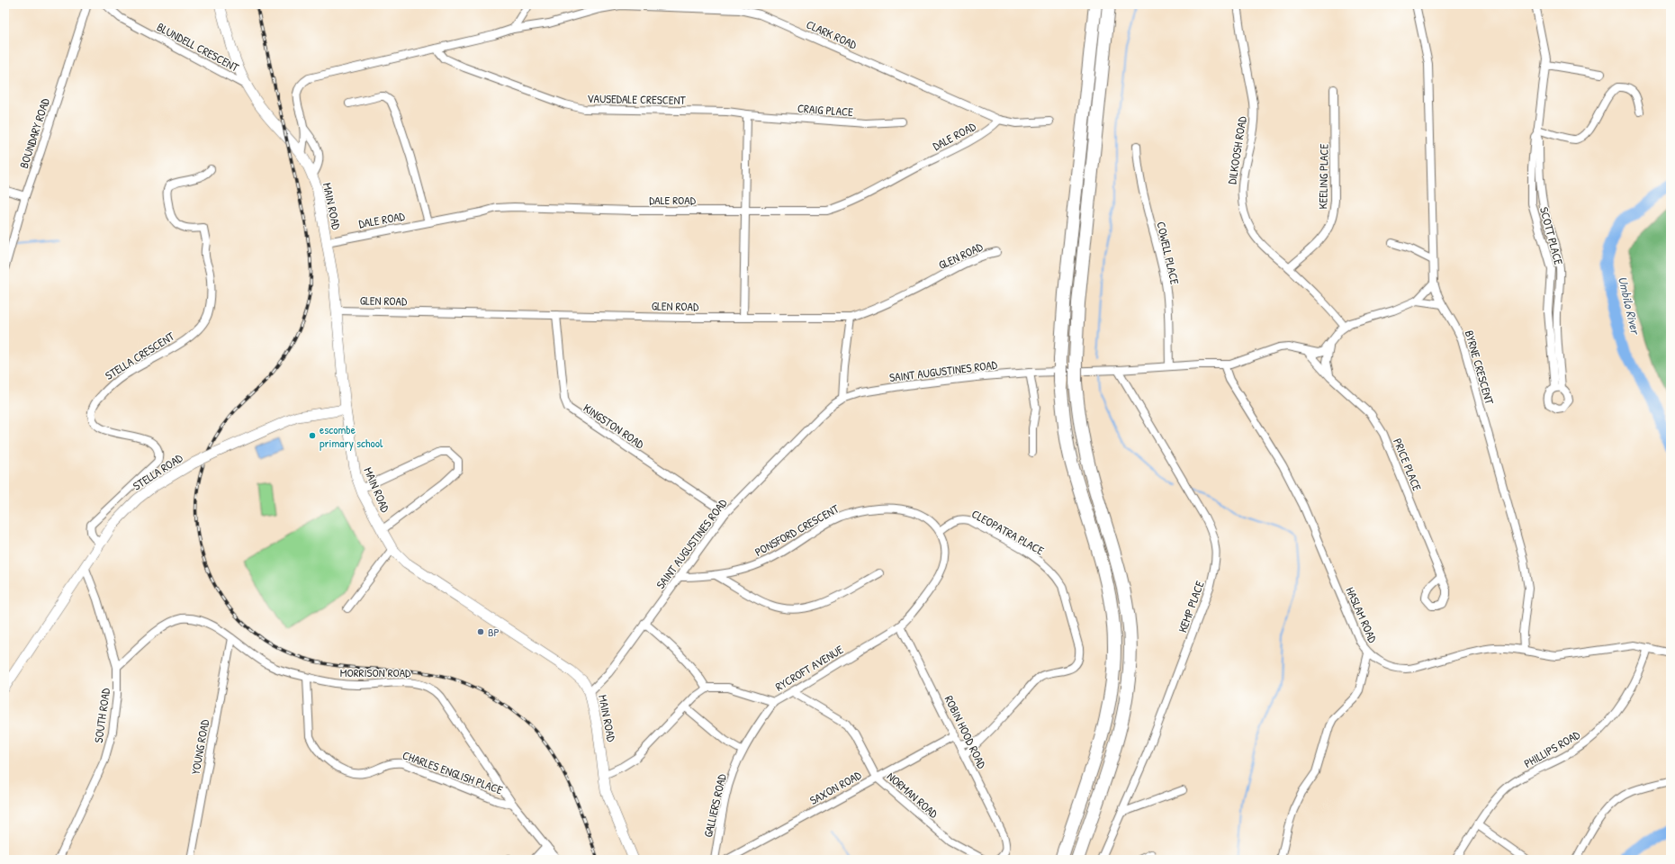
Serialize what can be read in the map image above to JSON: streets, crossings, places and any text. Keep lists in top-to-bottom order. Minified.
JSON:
{"streets":{"main road":["MAIN ROAD","STELLA ROAD"],"street":["CLARK ROAD","BLUNDELL CRESCENT","VAUSEDALE CRESCENT","CRAIG PLACE","BOUNDARY ROAD","DALE ROAD","DILKOOSH ROAD","KEELING PLACE","SCOTT PLACE","COWELL PLACE","GLEN ROAD","STELLA CRESCENT","BYRNE CRESCENT","SAINT AUGUSTINES ROAD","KINGSTON ROAD","PRICE PLACE","PONSFORD CRESCENT","CLEOPATRA PLACE","KEMP PLACE","HASLAM ROAD","RYCROFT AVENUE","MORRISON ROAD","SOUTH ROAD","ROBIN HOOD ROAD","YOUNG ROAD","PHILLIPS ROAD","CHARLES ENGLISH PLACE","SAXON ROAD","NORMAN ROAD","GALLIERS ROAD"]},"crossings":[["CLARK ROAD","VAUSEDALE CRESCENT"],["CLARK ROAD","DALE ROAD"],["BLUNDELL CRESCENT","MAIN ROAD"],["VAUSEDALE CRESCENT","CRAIG PLACE"],["DALE ROAD","MAIN ROAD"],["DILKOOSH ROAD","KEELING PLACE"],["DILKOOSH ROAD","SAINT AUGUSTINES ROAD"],["MAIN ROAD","GLEN ROAD"],["MAIN ROAD","SAINT AUGUSTINES ROAD"],["MAIN ROAD","STELLA ROAD"],["COWELL PLACE","SAINT AUGUSTINES ROAD"],["GLEN ROAD","KINGSTON ROAD"],["STELLA CRESCENT","STELLA ROAD"],["BYRNE CRESCENT","SAINT AUGUSTINES ROAD"],["BYRNE CRESCENT","HASLAM ROAD"],["SAINT AUGUSTINES ROAD","KINGSTON ROAD"],["SAINT AUGUSTINES ROAD","PRICE PLACE"],["SAINT AUGUSTINES ROAD","PONSFORD CRESCENT"],["SAINT AUGUSTINES ROAD","KEMP PLACE"],["SAINT AUGUSTINES ROAD","HASLAM ROAD"],["STELLA ROAD","SOUTH ROAD"],["PONSFORD CRESCENT","CLEOPATRA PLACE"],["PONSFORD CRESCENT","RYCROFT AVENUE"],["CLEOPATRA PLACE","RYCROFT AVENUE"],["HASLAM ROAD","PHILLIPS ROAD"],["RYCROFT AVENUE","ROBIN HOOD ROAD"],["RYCROFT AVENUE","NORMAN ROAD"],["RYCROFT AVENUE","GALLIERS ROAD"],["MORRISON ROAD","SOUTH ROAD"],["MORRISON ROAD","YOUNG ROAD"],["MORRISON ROAD","CHARLES ENGLISH PLACE"],["ROBIN HOOD ROAD","SAXON ROAD"],["SAXON ROAD","NORMAN ROAD"]],"water":["Umbilo River"],"places":["escombe primary school","BP"]}
